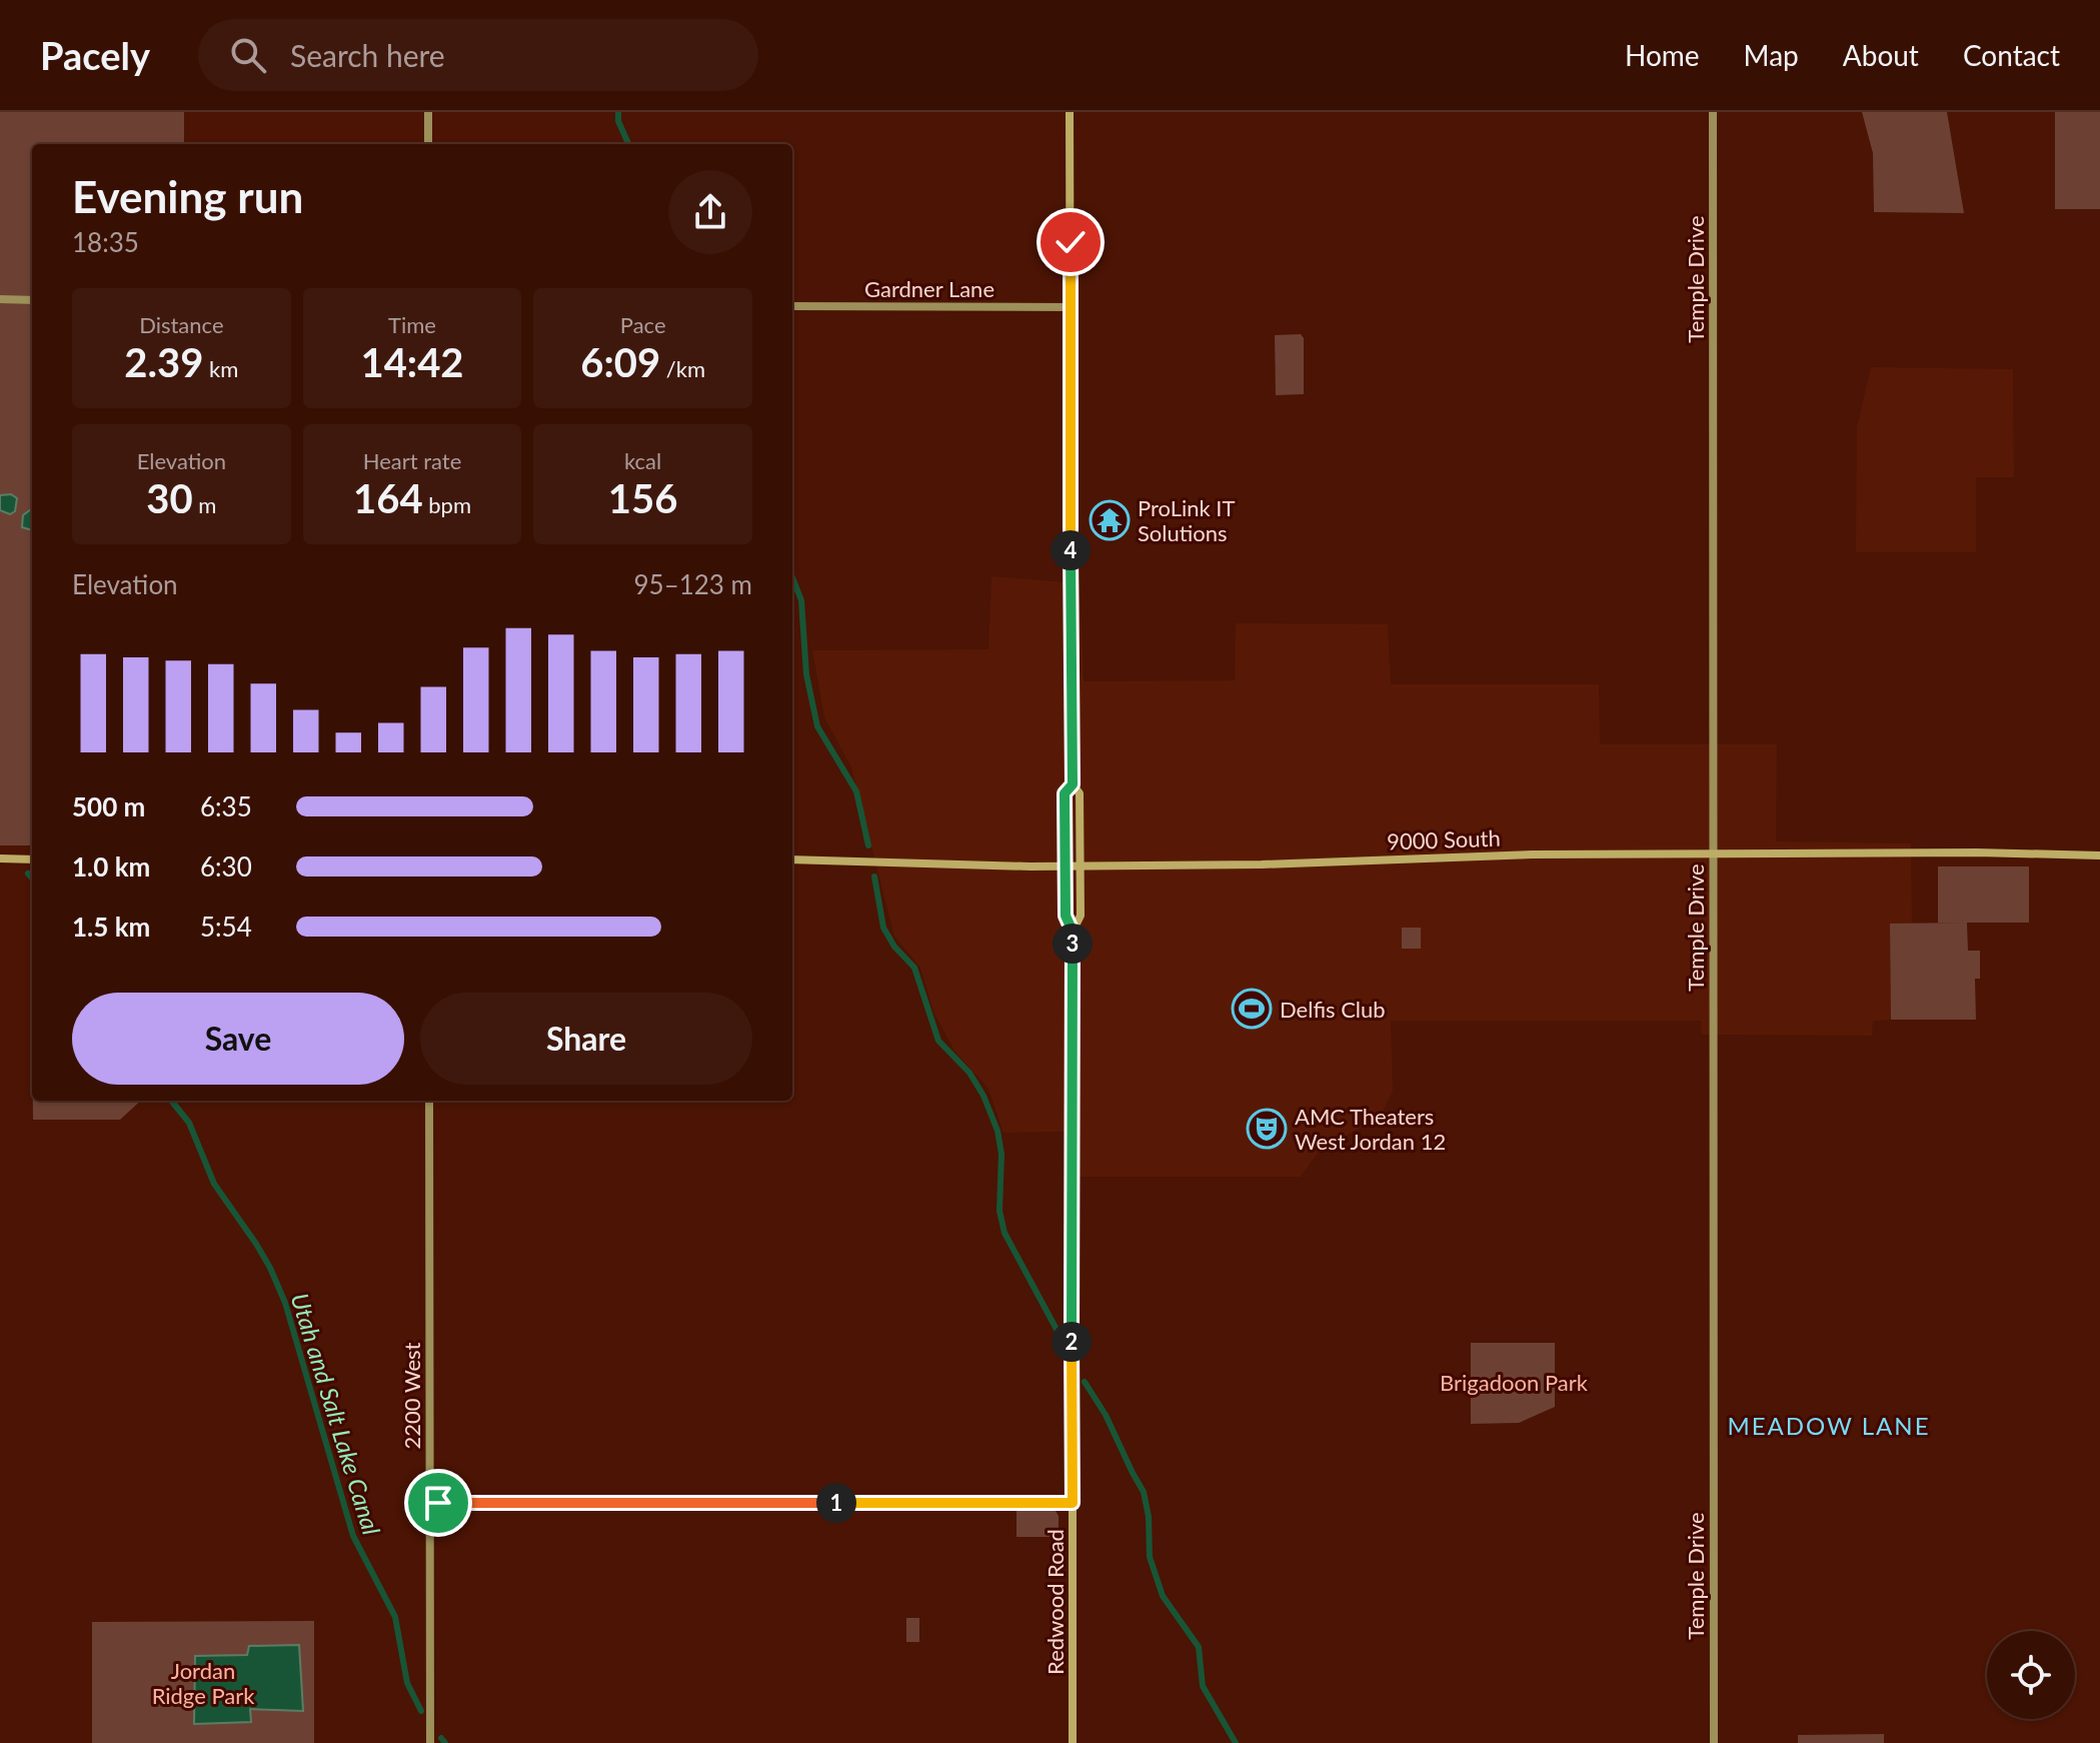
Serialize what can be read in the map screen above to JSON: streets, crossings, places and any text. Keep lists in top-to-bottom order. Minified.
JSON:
{"streets":{"main road":["9000 South","Redwood Road"],"street":["Temple Drive","Gardner Lane","2200 West"]},"crossings":[["Temple Drive","9000 South"],["Gardner Lane","Redwood Road"],["9000 South","Redwood Road"]],"districts":["MEADOW LANE"],"water":["Utah and Salt Lake Canal"],"parks":["Brigadoon Park","Jordan Ridge Park"],"places":{"temple":["ProLink IT Solutions"],"sports":["Delfis Club"],"theatre":["AMC Theaters West Jordan 12"]},"page":{"header":"Pacely","search":"Search here","nav":["Home","Map","About","Contact"],"heading":["Evening run","18:35"],"stats":[["Distance","2.39 km"],["Time","14:42"],["Pace","6:09 /km"],["Elevation","30 m"],["Heart rate","164 bpm"],["kcal","156"]],"pins":["4","3","2","1"],"chart":["Elevation","95–123 m"],"list":[{"name":"500 m","note":"6:35"},{"name":"1.0 km","note":"6:30"},{"name":"1.5 km","note":"5:54"}],"buttons":["Save","Share"]}}
